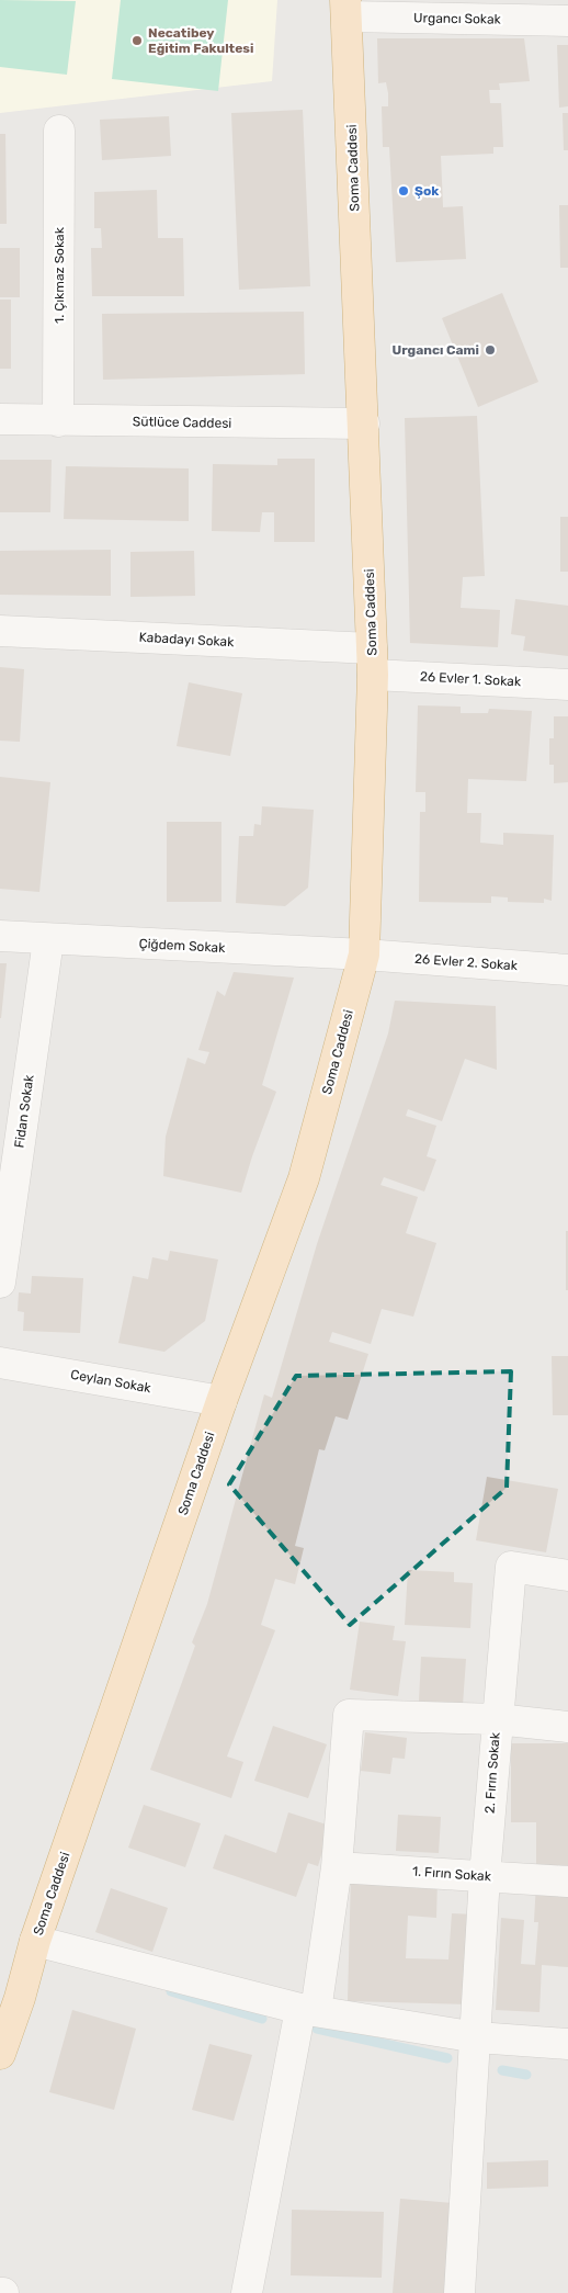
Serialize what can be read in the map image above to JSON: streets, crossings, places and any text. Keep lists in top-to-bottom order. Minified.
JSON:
{"streets":{"main road":["Soma Caddesi"],"street":["Urgancı Sokak","1. Çıkmaz Sokak","Sütlüce Caddesi","Kabadayı Sokak","26 Evler 1. Sokak","Çiğdem Sokak","26 Evler 2. Sokak","Fidan Sokak","Ceylan Sokak","2. Fırın Sokak","1. Fırın Sokak"]},"crossings":[["Urgancı Sokak","Soma Caddesi"],["Soma Caddesi","Sütlüce Caddesi"],["Soma Caddesi","Kabadayı Sokak"],["Soma Caddesi","26 Evler 1. Sokak"],["Soma Caddesi","Çiğdem Sokak"],["Soma Caddesi","26 Evler 2. Sokak"],["Soma Caddesi","Ceylan Sokak"],["1. Çıkmaz Sokak","Sütlüce Caddesi"],["Kabadayı Sokak","26 Evler 1. Sokak"],["Çiğdem Sokak","26 Evler 2. Sokak"],["Çiğdem Sokak","Fidan Sokak"],["2. Fırın Sokak","1. Fırın Sokak"]],"places":["Necatibey Eğitim Fakultesi","Şok","Urgancı Cami"]}
